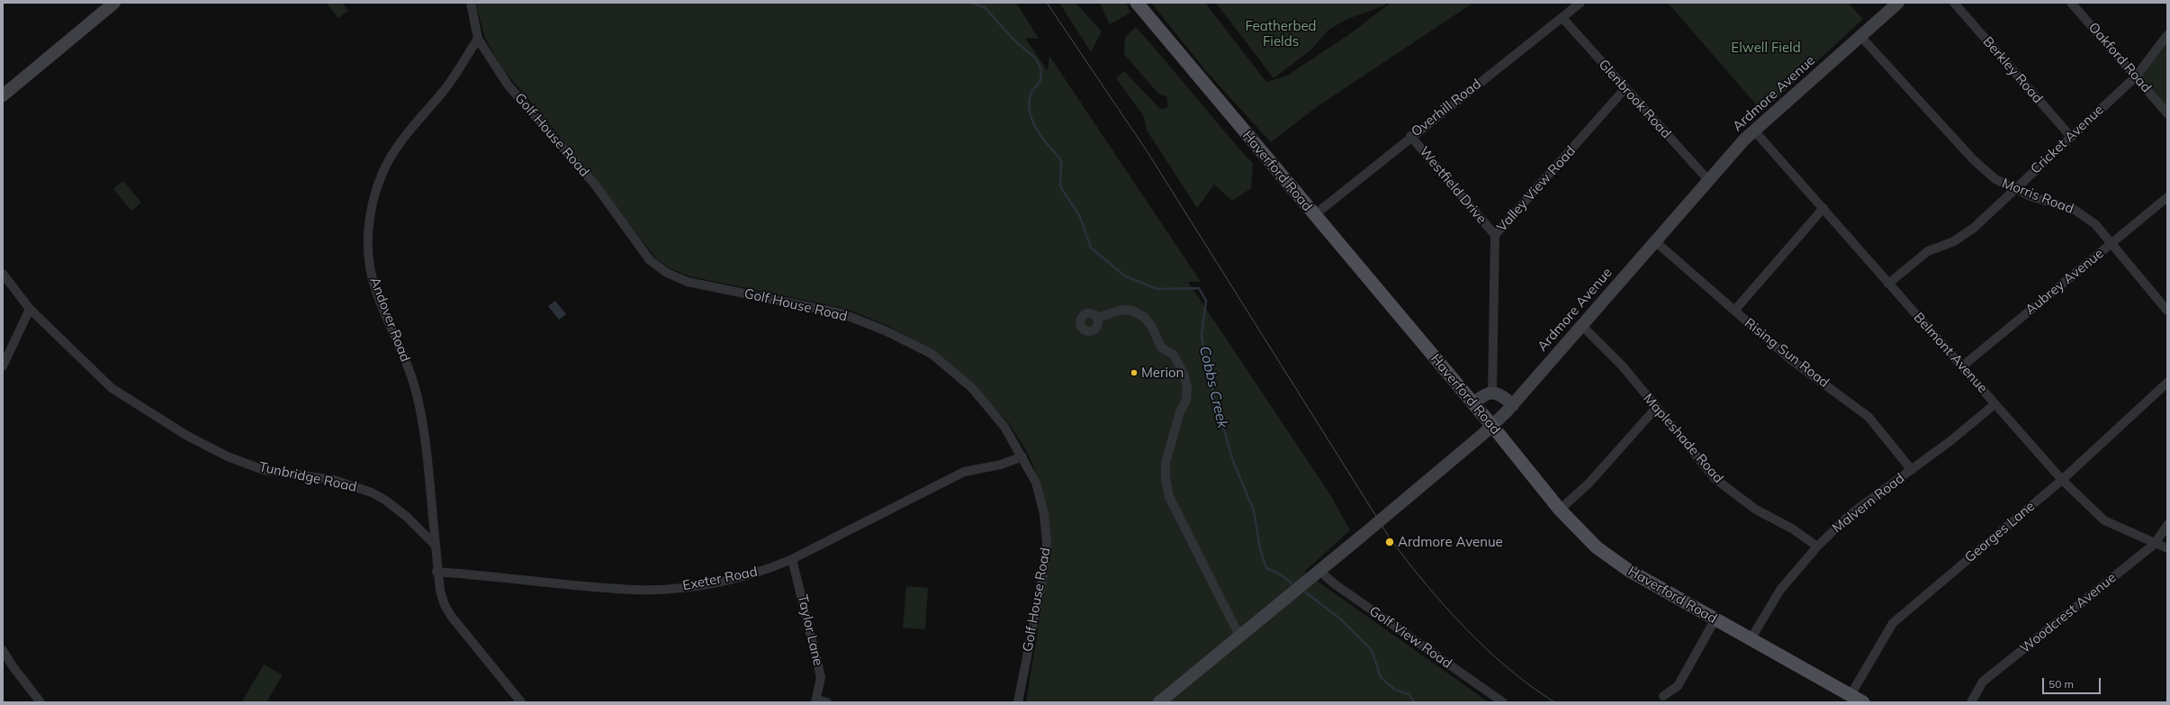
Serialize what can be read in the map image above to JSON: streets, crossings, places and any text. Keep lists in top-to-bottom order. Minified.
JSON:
{"streets":{"main road":["Haverford Road"],"street":["Oakford Road","Berkley Road","Ardmore Avenue","Glenbrook Road","Overhill Road","Golf House Road","Cricket Avenue","Westfield Drive","Valley View Road","Morris Road","Aubrey Avenue","Andover Road","Rising Sun Road","Belmont Avenue","Mapleshade Road","Tunbridge Road","Malvern Road","Georges Lane","Exeter Road","Woodcrest Avenue","Taylor Lane","Golf View Road"]},"crossings":[["Oakford Road","Cricket Avenue"],["Berkley Road","Cricket Avenue"],["Ardmore Avenue","Glenbrook Road"],["Ardmore Avenue","Haverford Road"],["Ardmore Avenue","Morris Road"],["Ardmore Avenue","Rising Sun Road"],["Ardmore Avenue","Belmont Avenue"],["Ardmore Avenue","Mapleshade Road"],["Ardmore Avenue","Golf View Road"],["Glenbrook Road","Overhill Road"],["Glenbrook Road","Valley View Road"],["Overhill Road","Haverford Road"],["Overhill Road","Westfield Drive"],["Golf House Road","Andover Road"],["Golf House Road","Exeter Road"],["Cricket Avenue","Morris Road"],["Cricket Avenue","Belmont Avenue"],["Haverford Road","Malvern Road"],["Haverford Road","Georges Lane"],["Westfield Drive","Valley View Road"],["Morris Road","Aubrey Avenue"],["Aubrey Avenue","Belmont Avenue"],["Andover Road","Tunbridge Road"],["Rising Sun Road","Malvern Road"],["Belmont Avenue","Malvern Road"],["Belmont Avenue","Georges Lane"],["Belmont Avenue","Woodcrest Avenue"],["Mapleshade Road","Malvern Road"],["Exeter Road","Taylor Lane"]],"water":["Cobbs Creek"],"parks":["Featherbed Fields","Elwell Field"],"places":["Merion","Ardmore Avenue"],"scale_bar":"50 m"}
